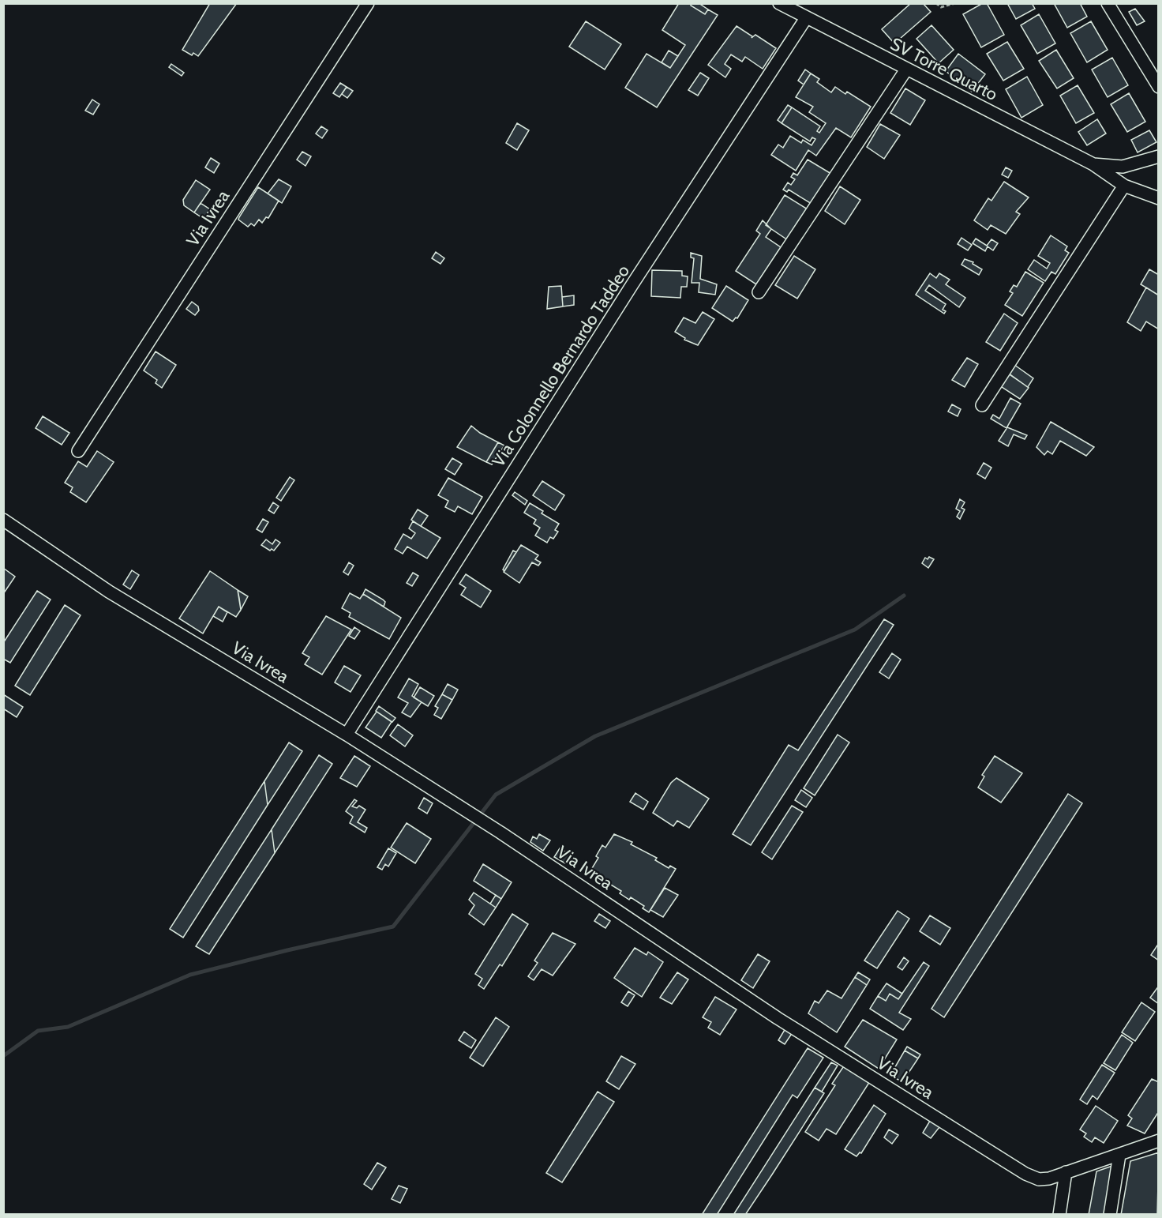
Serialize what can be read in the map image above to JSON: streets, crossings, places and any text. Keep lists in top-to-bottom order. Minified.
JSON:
{"streets":{"street":["SV Torre Quarto","Via Ivrea","Via Colonnello Bernardo Taddeo"]},"crossings":[["SV Torre Quarto","Via Colonnello Bernardo Taddeo"],["Via Ivrea","Via Colonnello Bernardo Taddeo"]]}
